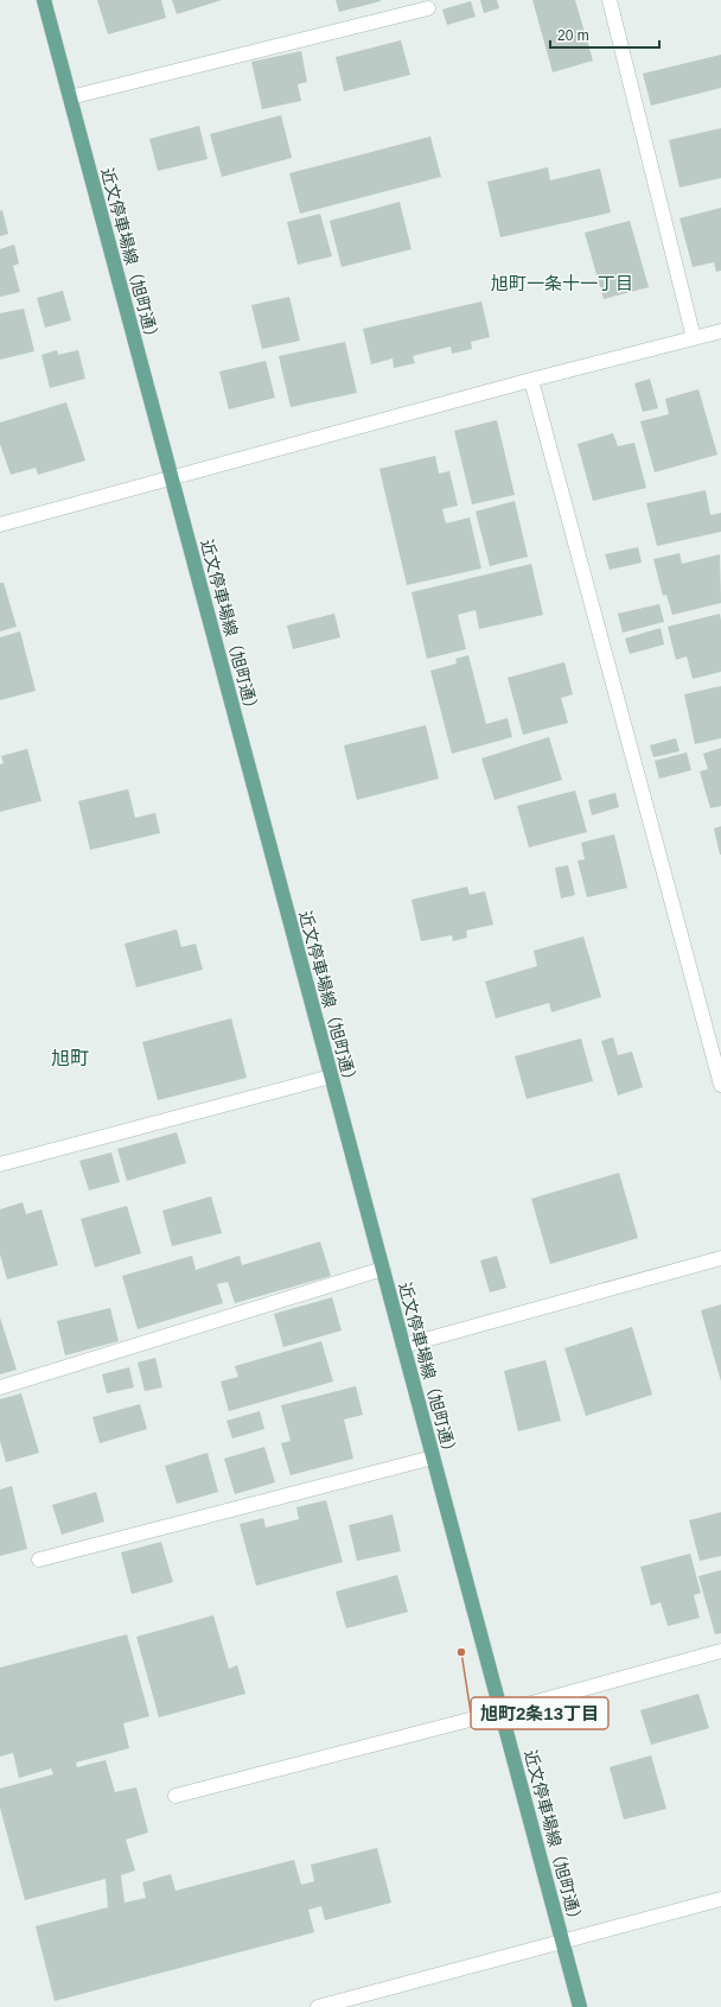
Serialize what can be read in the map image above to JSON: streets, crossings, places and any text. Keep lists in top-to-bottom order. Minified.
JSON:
{"streets":{"main road":["近文停車場線（旭町通）"]},"districts":["旭町一条十一丁目","旭町"],"places":["旭町2条13丁目"],"scale_bar":"20 m"}
